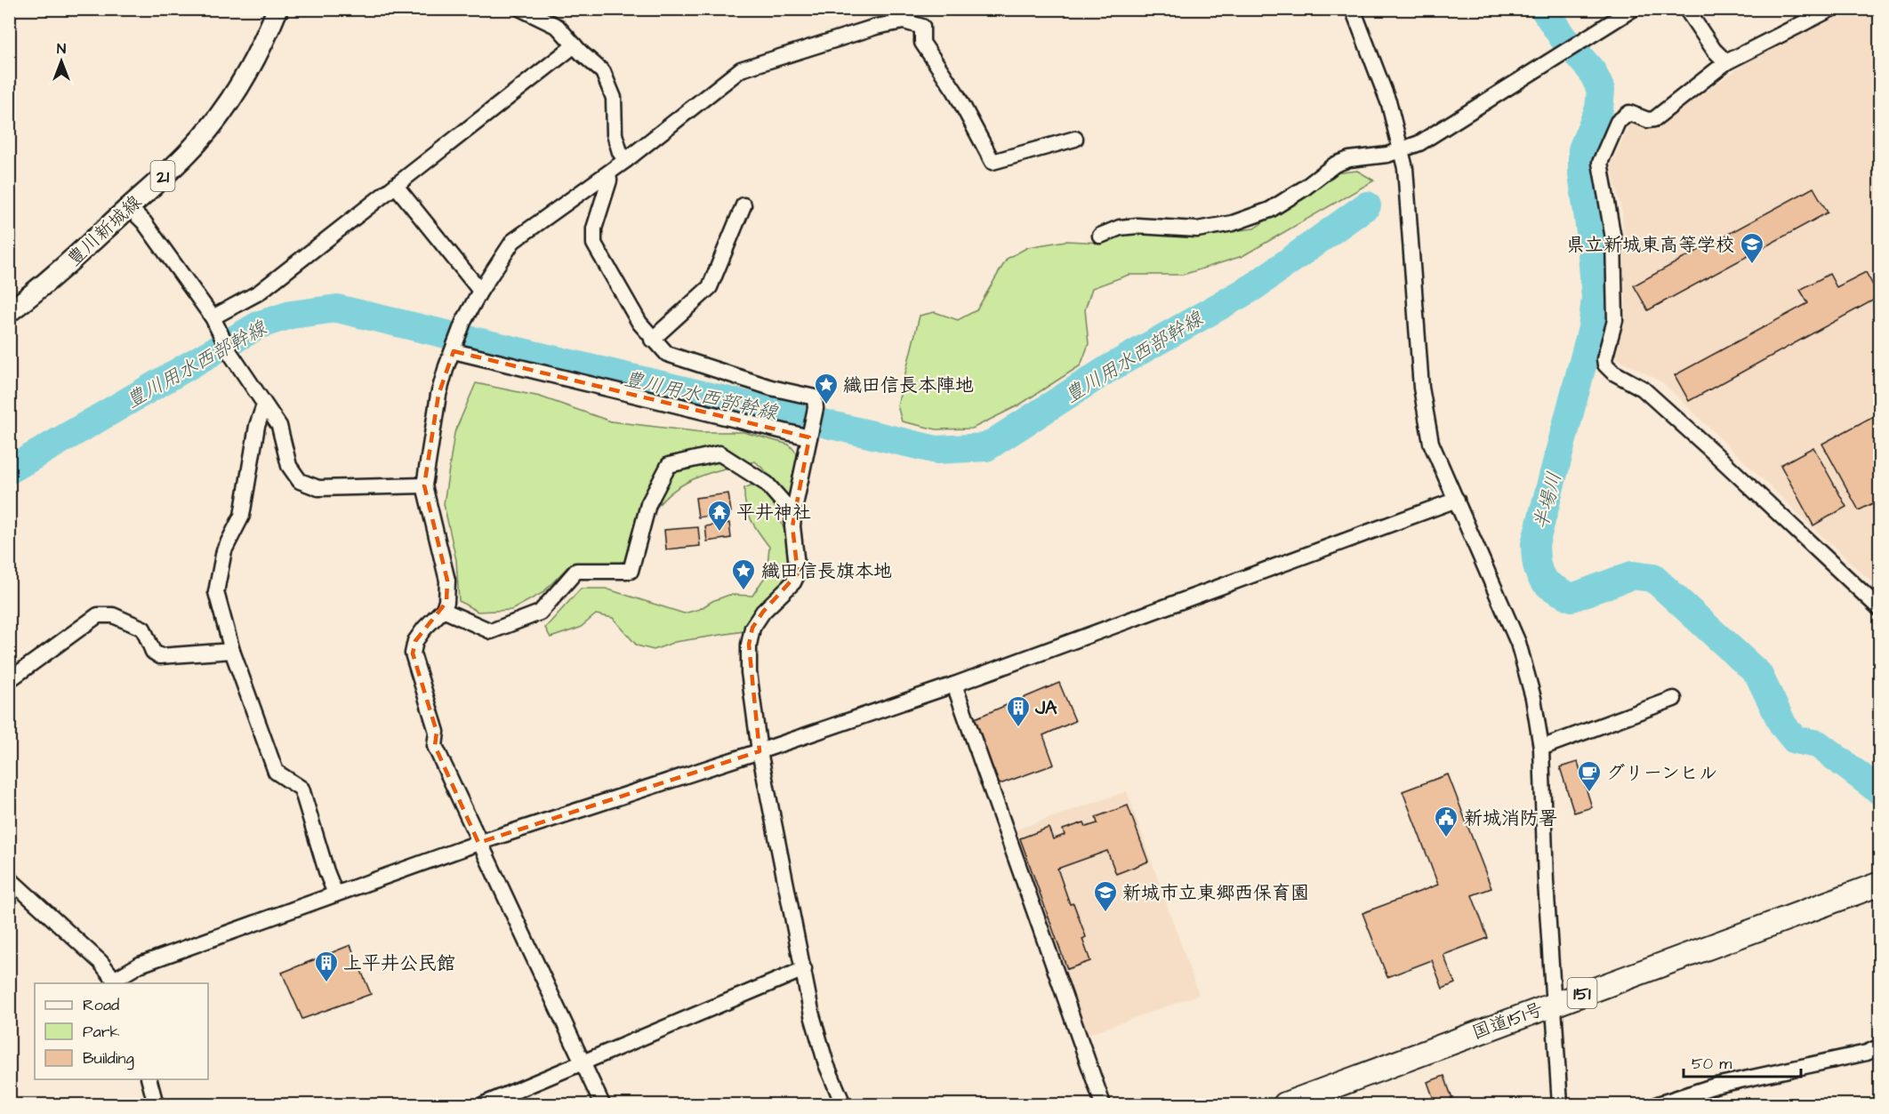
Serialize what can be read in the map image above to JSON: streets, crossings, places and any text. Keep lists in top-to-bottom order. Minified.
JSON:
{"streets":{"highway":["151","国道151号"],"main road":["21","豊川新城線"]},"water":["豊川用水西部幹線","半場川"],"places":{"school or university":["県立新城東高等学校","新城市立東郷西保育園"],"place":["織田信長本陣地","織田信長旗本地"],"temple":["平井神社"],"building":["JA","上平井公民館"],"cafe":["グリーンヒル"],"public building":["新城消防署"]},"legend":["Road","Park","Building"],"scale_bar":"50 m","north":"top"}
